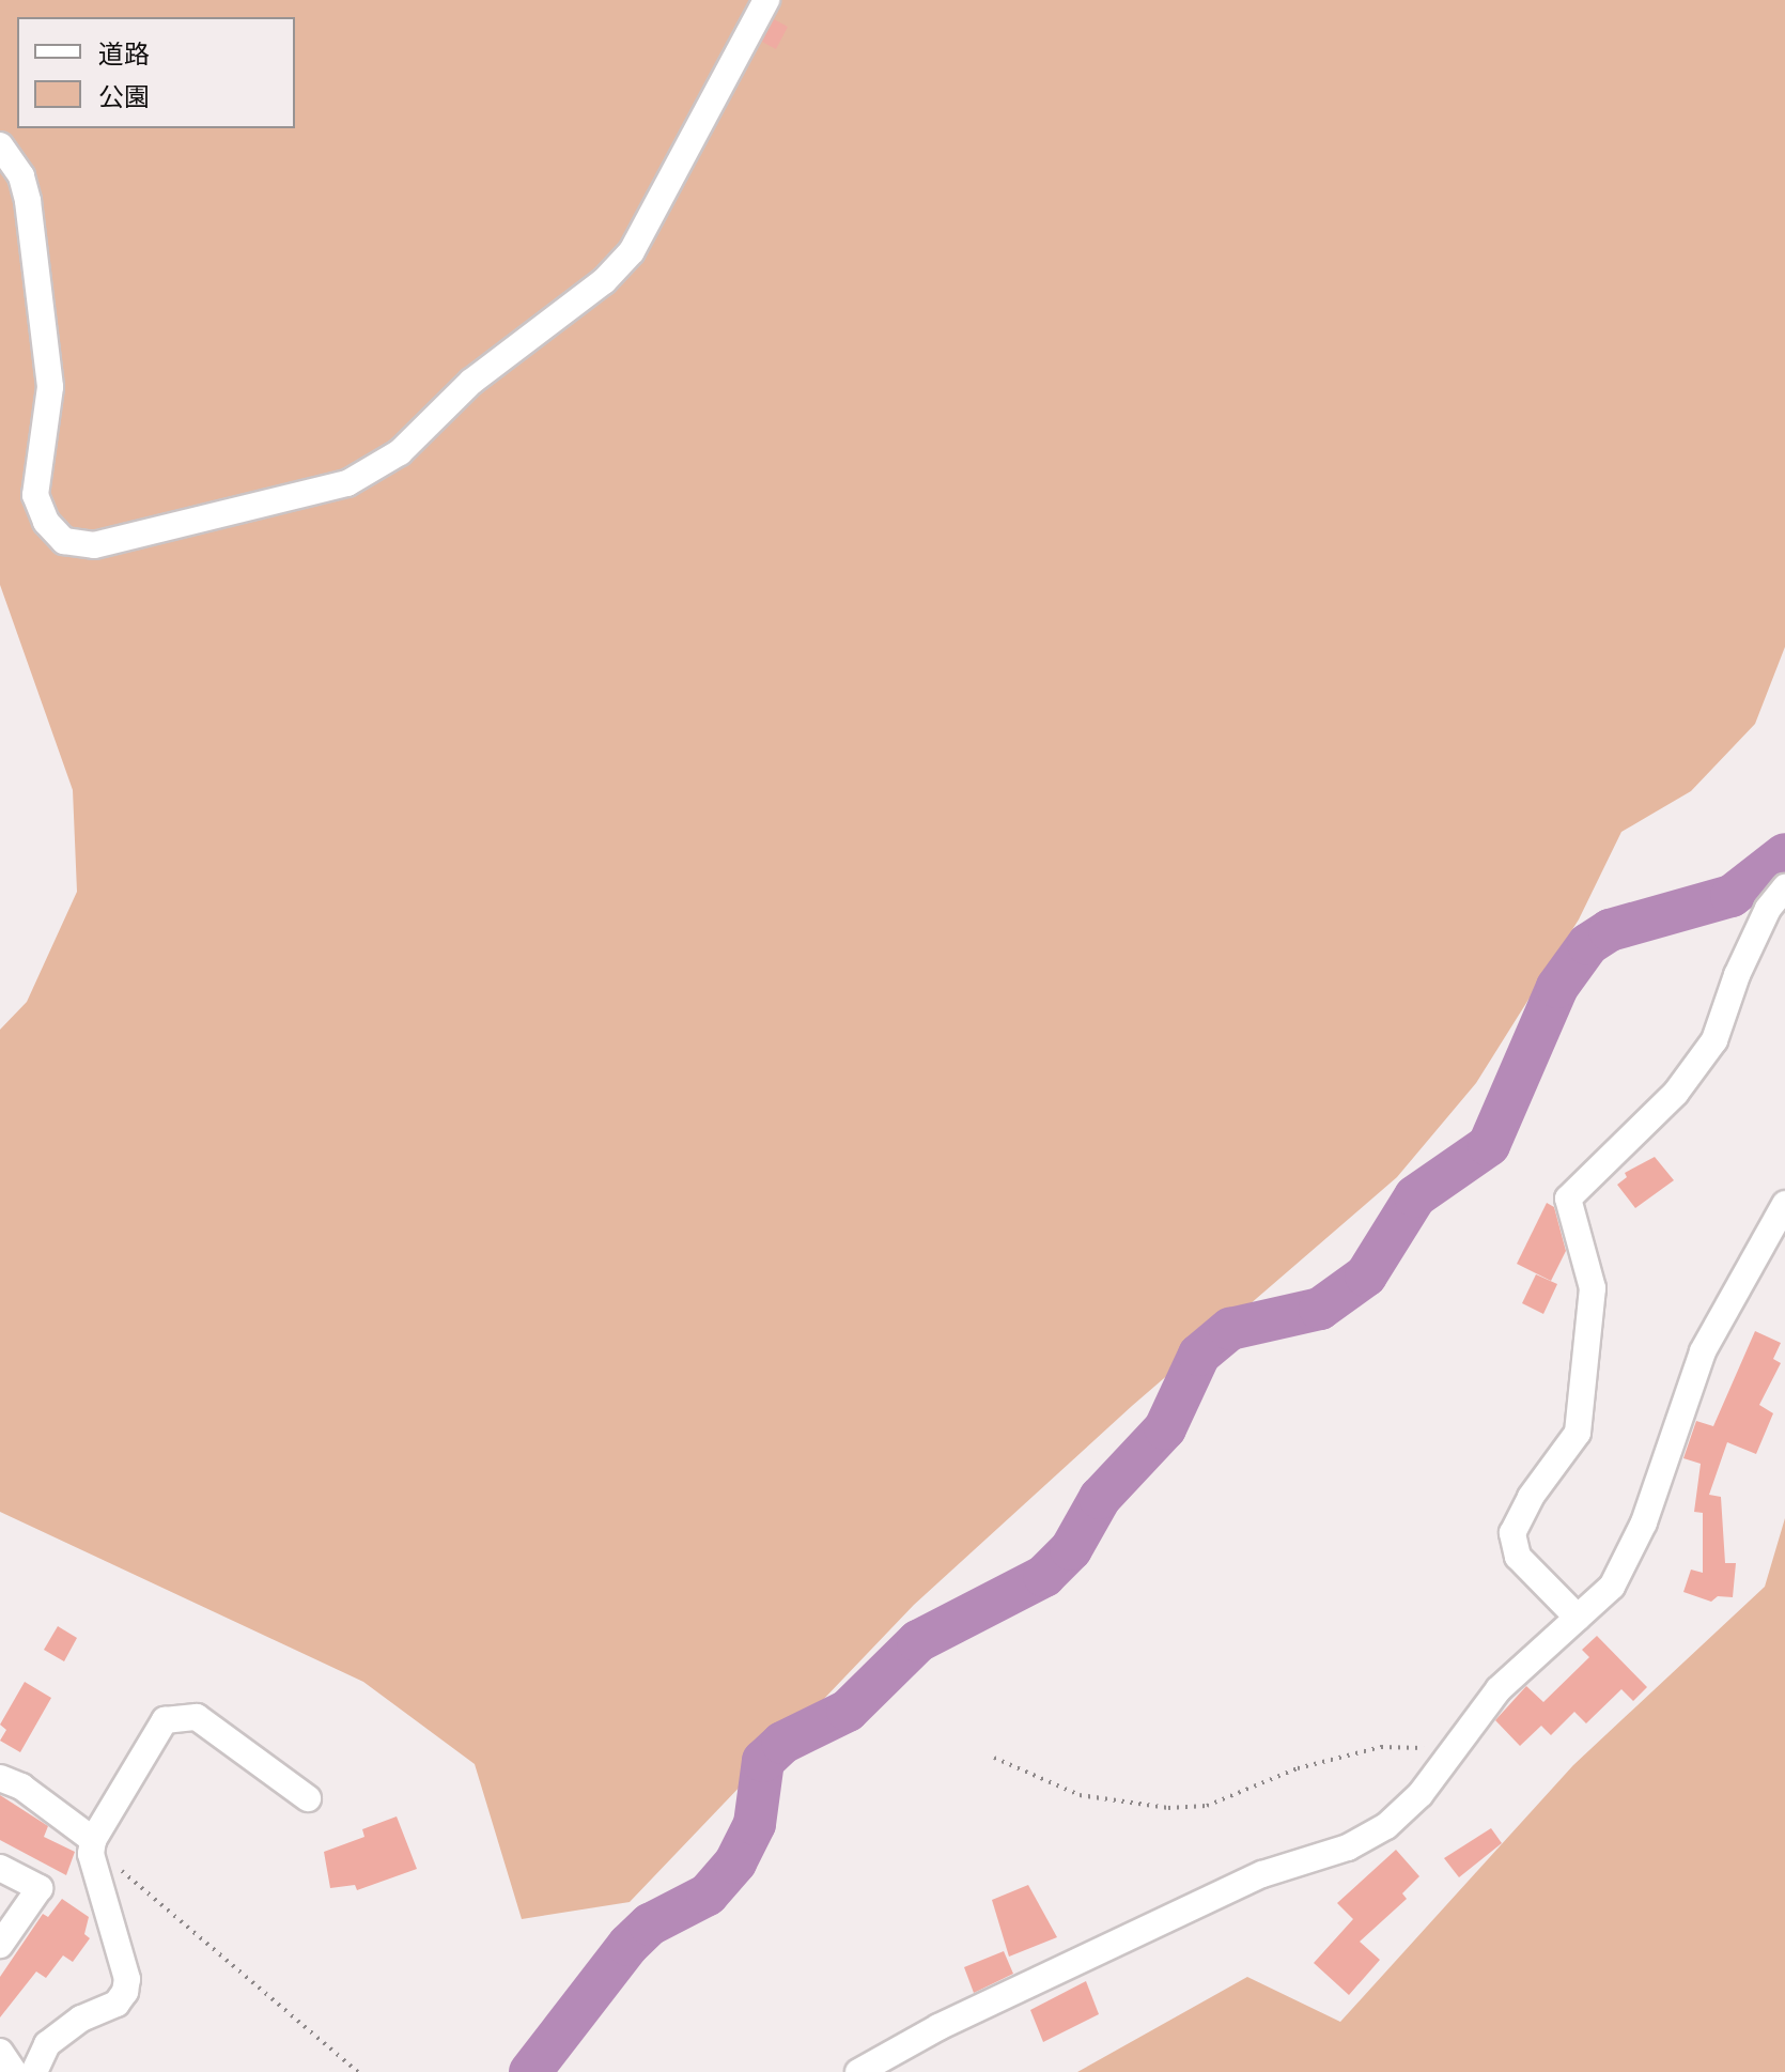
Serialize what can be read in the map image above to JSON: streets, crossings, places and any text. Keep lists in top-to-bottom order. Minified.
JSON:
{"legend":["道路","公園"]}
